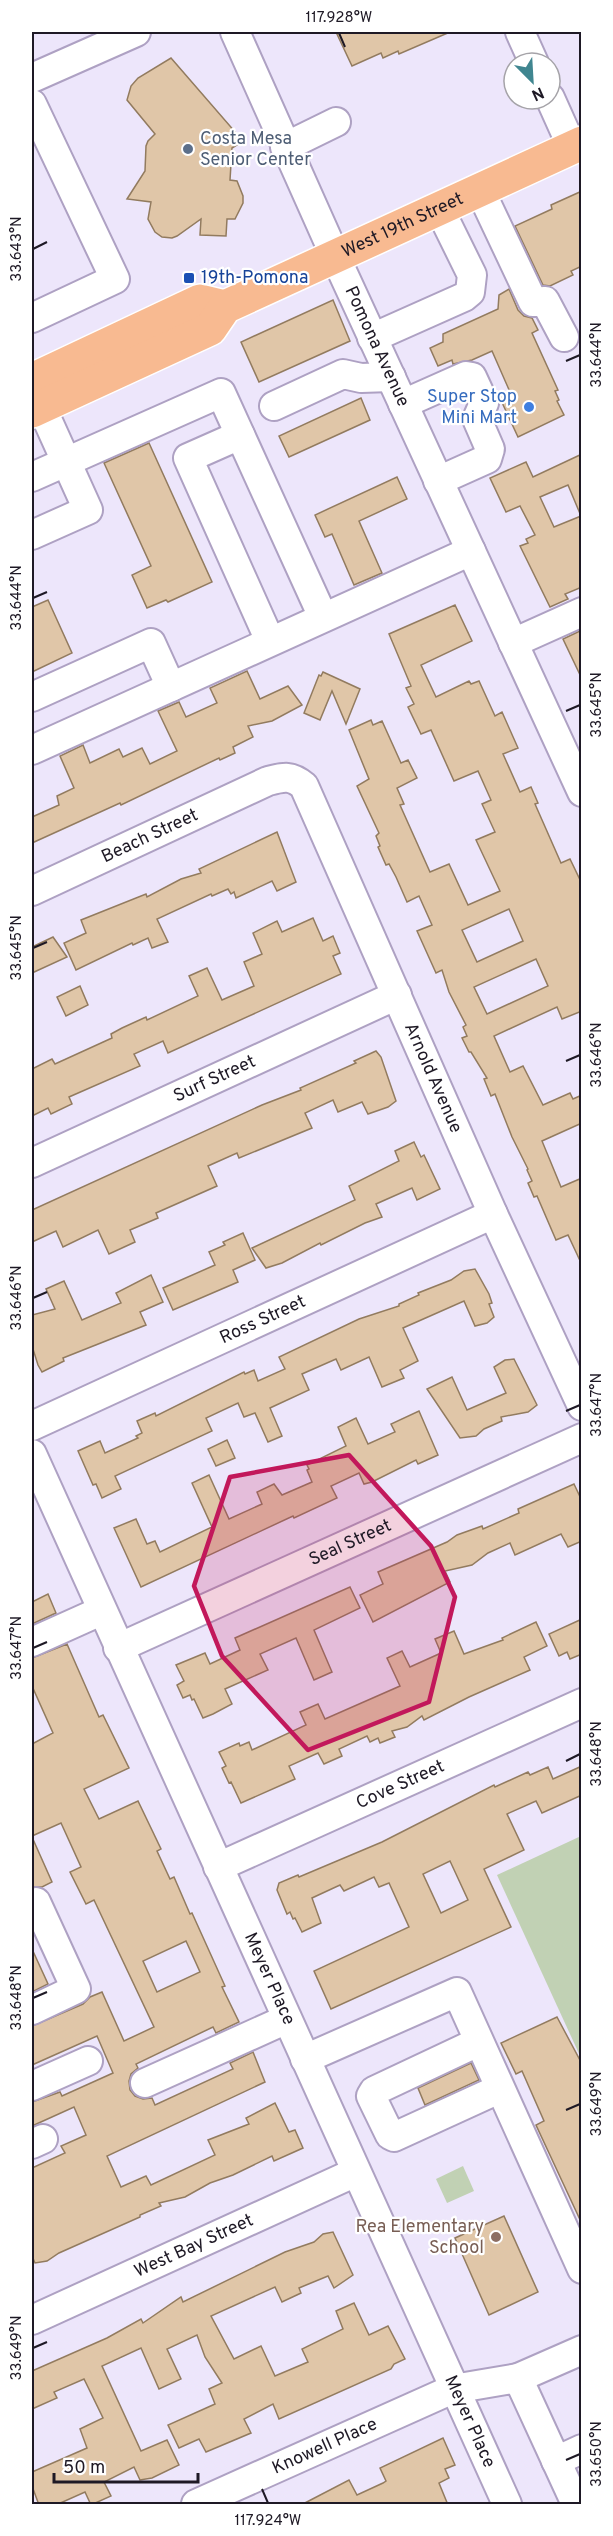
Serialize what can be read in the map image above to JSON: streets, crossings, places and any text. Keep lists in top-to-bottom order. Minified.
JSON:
{"streets":{"main road":["West 19th Street"],"street":["Pomona Avenue","Beach Street","Arnold Avenue","Surf Street","Ross Street","Seal Street","Cove Street","Meyer Place","West Bay Street","Knowell Place"]},"crossings":[["West 19th Street","Pomona Avenue"],["Beach Street","Arnold Avenue"],["Arnold Avenue","Surf Street"],["Arnold Avenue","Ross Street"],["Seal Street","Meyer Place"],["Cove Street","Meyer Place"],["Meyer Place","West Bay Street"],["Meyer Place","Knowell Place"]],"places":{"other":["Costa Mesa Senior Center","Super Stop Mini Mart","Rea Elementary School"],"transit":["19th-Pomona"]},"scale_bar":"50 m","north":"bottom right","coordinates":["117.928°W","33.643°N","33.644°N","33.645°N","33.646°N","33.647°N","33.648°N","33.649°N","33.650°N","117.924°W"]}
